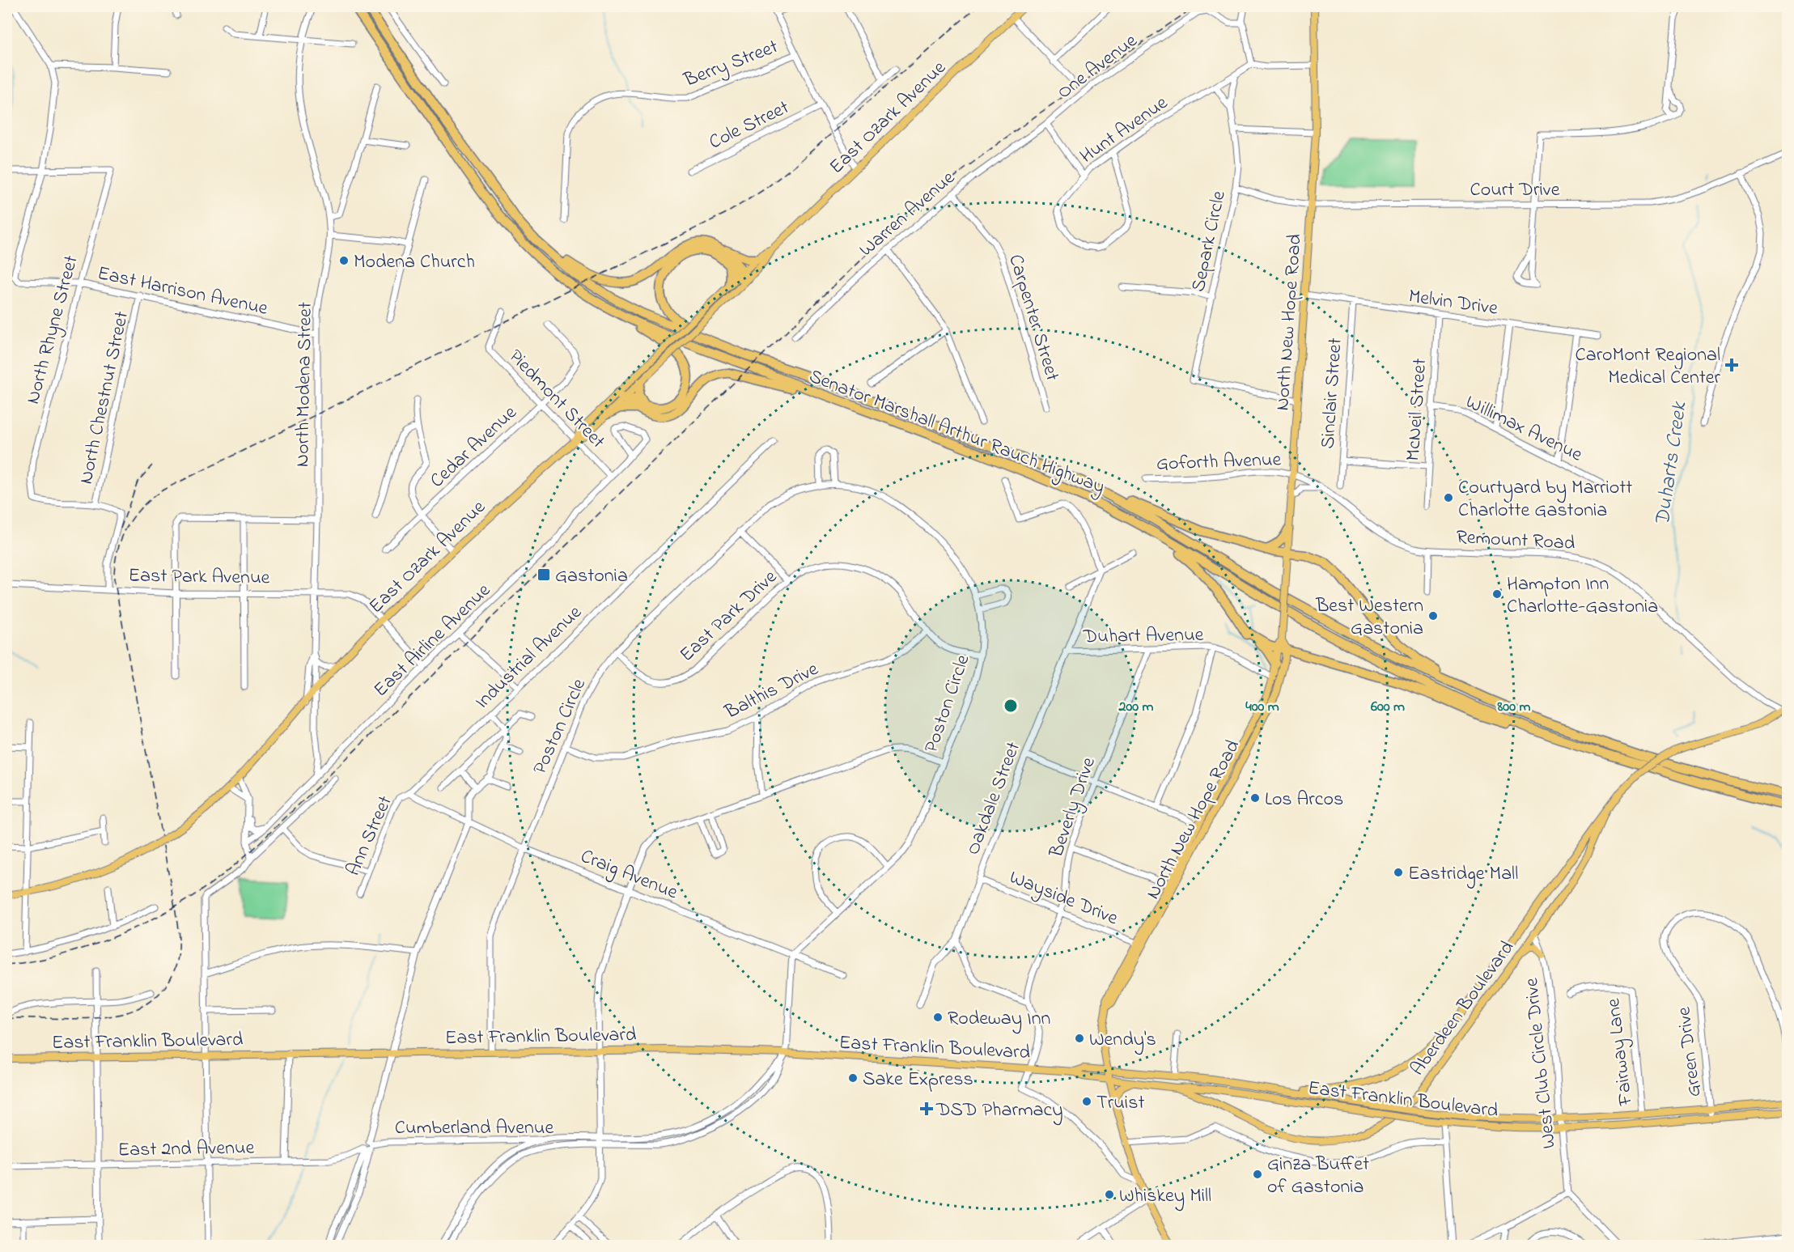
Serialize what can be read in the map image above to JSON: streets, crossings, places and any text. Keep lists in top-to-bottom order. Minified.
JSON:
{"streets":{"highway":["Senator Marshall Arthur Rauch Highway"],"main road":["East Ozark Avenue","North New Hope Road","Aberdeen Boulevard","East Franklin Boulevard"],"street":["Berry Street","One Avenue","Cole Street","Hunt Avenue","Court Drive","Warren Avenue","Separk Circle","East Harrison Avenue","Melvin Drive","Carpenter Street","North Rhyne Street","North Modena Street","Sinclair Street","North Chestnut Street","Piedmont Street","McNeil Street","Willimax Avenue","Cedar Avenue","Goforth Avenue","Remount Road","East Park Avenue","East Park Drive","Duhart Avenue","East Airline Avenue","Industrial Avenue","Balthis Drive","Poston Circle","Oakdale Street","Beverly Drive","Ann Street","Craig Avenue","Wayside Drive","Fairway Lane","Green Drive","West Club Circle Drive","Cumberland Avenue","East 2nd Avenue"]},"crossings":[["One Avenue","Hunt Avenue"],["One Avenue","Warren Avenue"],["East Ozark Avenue","North Modena Street"],["East Ozark Avenue","Piedmont Street"],["East Ozark Avenue","East Park Avenue"],["Hunt Avenue","Warren Avenue"],["Hunt Avenue","Separk Circle"],["Court Drive","Separk Circle"],["Court Drive","North New Hope Road"],["Warren Avenue","Carpenter Street"],["Separk Circle","North New Hope Road"],["East Harrison Avenue","North Rhyne Street"],["East Harrison Avenue","North Modena Street"],["East Harrison Avenue","North Chestnut Street"],["Melvin Drive","North New Hope Road"],["Melvin Drive","Sinclair Street"],["Melvin Drive","McNeil Street"],["North New Hope Road","Goforth Avenue"],["North New Hope Road","Remount Road"],["North New Hope Road","Duhart Avenue"],["North New Hope Road","Wayside Drive"],["North New Hope Road","East Franklin Boulevard"],["North Rhyne Street","North Chestnut Street"],["North Modena Street","East Park Avenue"],["North Modena Street","East Airline Avenue"],["Piedmont Street","Cedar Avenue"],["Piedmont Street","East Airline Avenue"],["McNeil Street","Willimax Avenue"],["Goforth Avenue","Remount Road"],["Remount Road","Aberdeen Boulevard"],["East Park Avenue","East Airline Avenue"],["East Park Drive","Balthis Drive"],["East Park Drive","Poston Circle"],["Duhart Avenue","Oakdale Street"],["Duhart Avenue","Beverly Drive"],["Industrial Avenue","Ann Street"],["Industrial Avenue","Craig Avenue"],["Balthis Drive","Poston Circle"],["Poston Circle","Craig Avenue"],["Poston Circle","East Franklin Boulevard"],["Oakdale Street","Wayside Drive"],["Beverly Drive","Wayside Drive"],["Ann Street","Craig Avenue"],["Aberdeen Boulevard","East Franklin Boulevard"],["Aberdeen Boulevard","West Club Circle Drive"],["East Franklin Boulevard","Fairway Lane"],["East Franklin Boulevard","Green Drive"],["East Franklin Boulevard","West Club Circle Drive"],["Cumberland Avenue","East 2nd Avenue"]],"water":["Duharts Creek"],"places":{"other":["Modena Church","Courtyard by Marriott Charlotte Gastonia","Hampton Inn Charlotte-Gastonia","Best Western Gastonia","Los Arcos","Eastridge Mall","Rodeway Inn","Wendy's","Sake Express","Truist","Ginza Buffet of Gastonia","Whiskey Mill"],"health":["CaroMont Regional Medical Center","DSD Pharmacy"],"transit":["Gastonia"]},"rings":["200 m","400 m","600 m","800 m"]}
